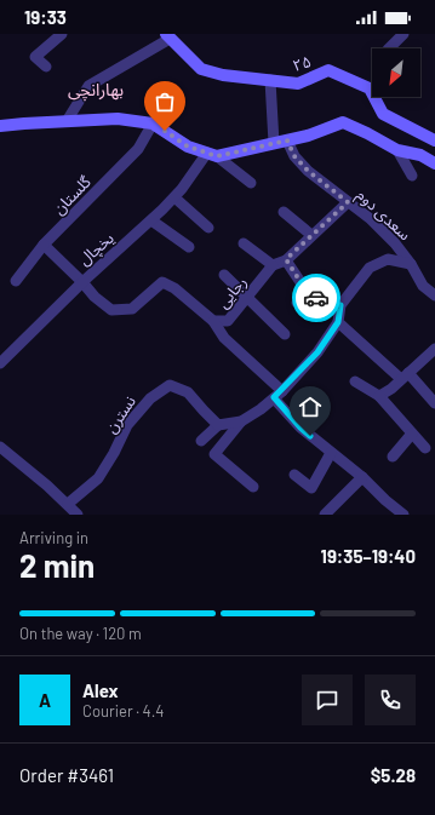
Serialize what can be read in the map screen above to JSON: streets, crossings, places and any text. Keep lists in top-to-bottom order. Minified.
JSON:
{"streets":{"street":["۲۵","گلستان","سعدی دوم","یخچال","رجایی","نسترن"]},"crossings":[["سعدی دوم","رجایی"],["یخچال","رجایی"]],"districts":["بهارانچی"],"north":"bottom left","page":{"status":"19:33","heading":["2 min","Arriving in","19:35–19:40"],"panel":["Alex","Courier · 4.4","Order #3461","$5.28"],"bar":"On the way · 120 m","round":"A"}}
